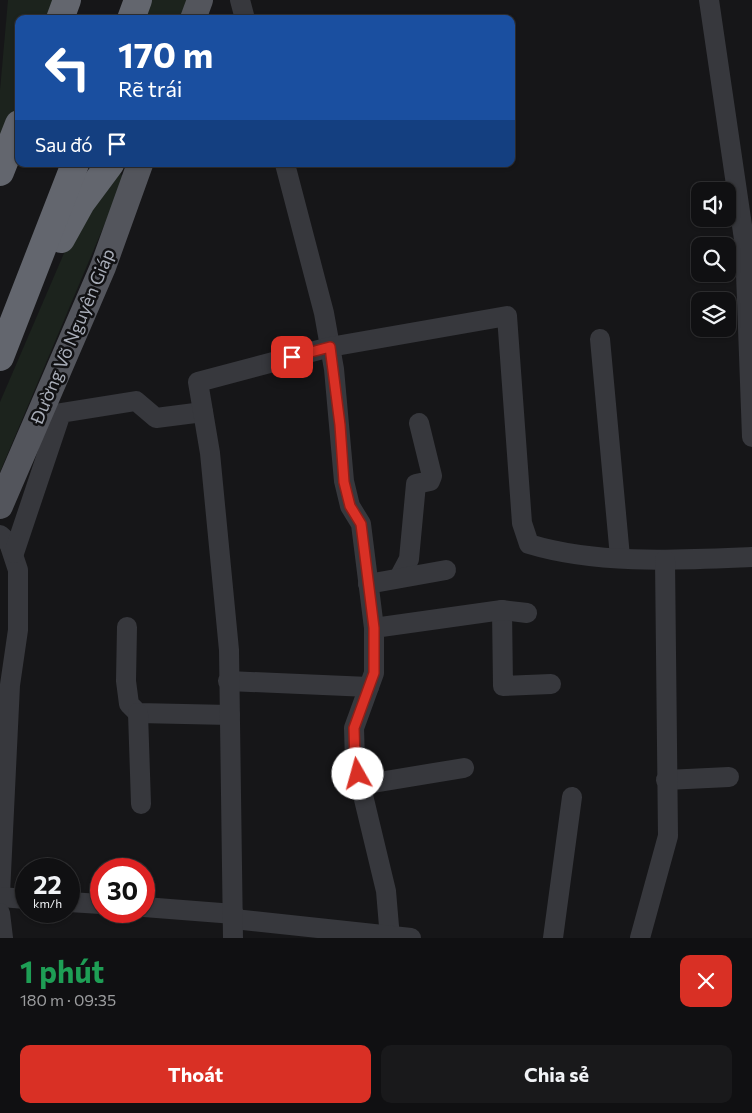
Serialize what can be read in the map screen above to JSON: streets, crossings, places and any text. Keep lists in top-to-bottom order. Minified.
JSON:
{"streets":{"main road":["Đường Võ Nguyên Giáp"]},"page":{"turn":["170 m","Rẽ trái"],"then":"Sau đó","speed":"22 km/h","limit":"30","heading":["1 phút","180 m · 09:35"],"buttons":["Thoát","Chia sẻ"]}}
